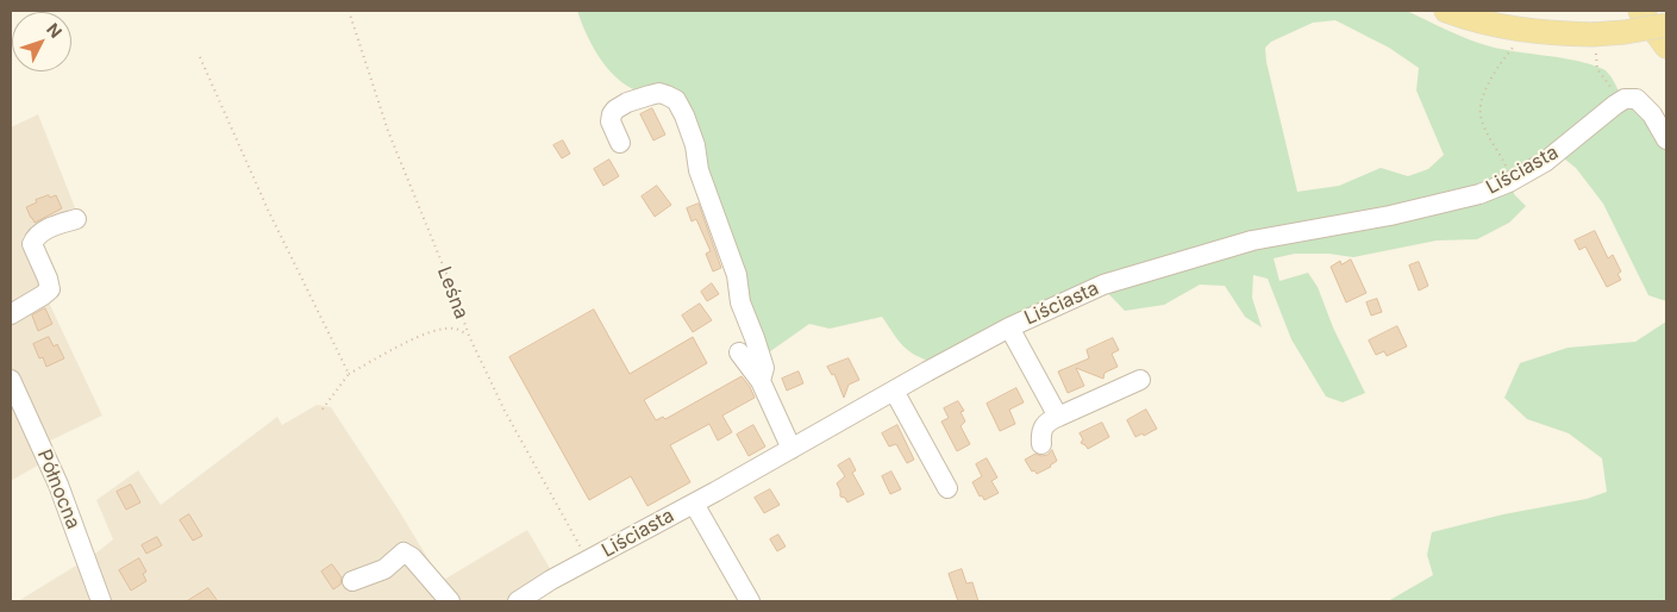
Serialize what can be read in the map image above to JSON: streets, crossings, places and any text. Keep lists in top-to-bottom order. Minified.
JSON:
{"streets":{"street":["Liściasta","Północna"],"path":["Leśna"]},"crossings":[["Liściasta","Leśna"]],"north":"top right"}
